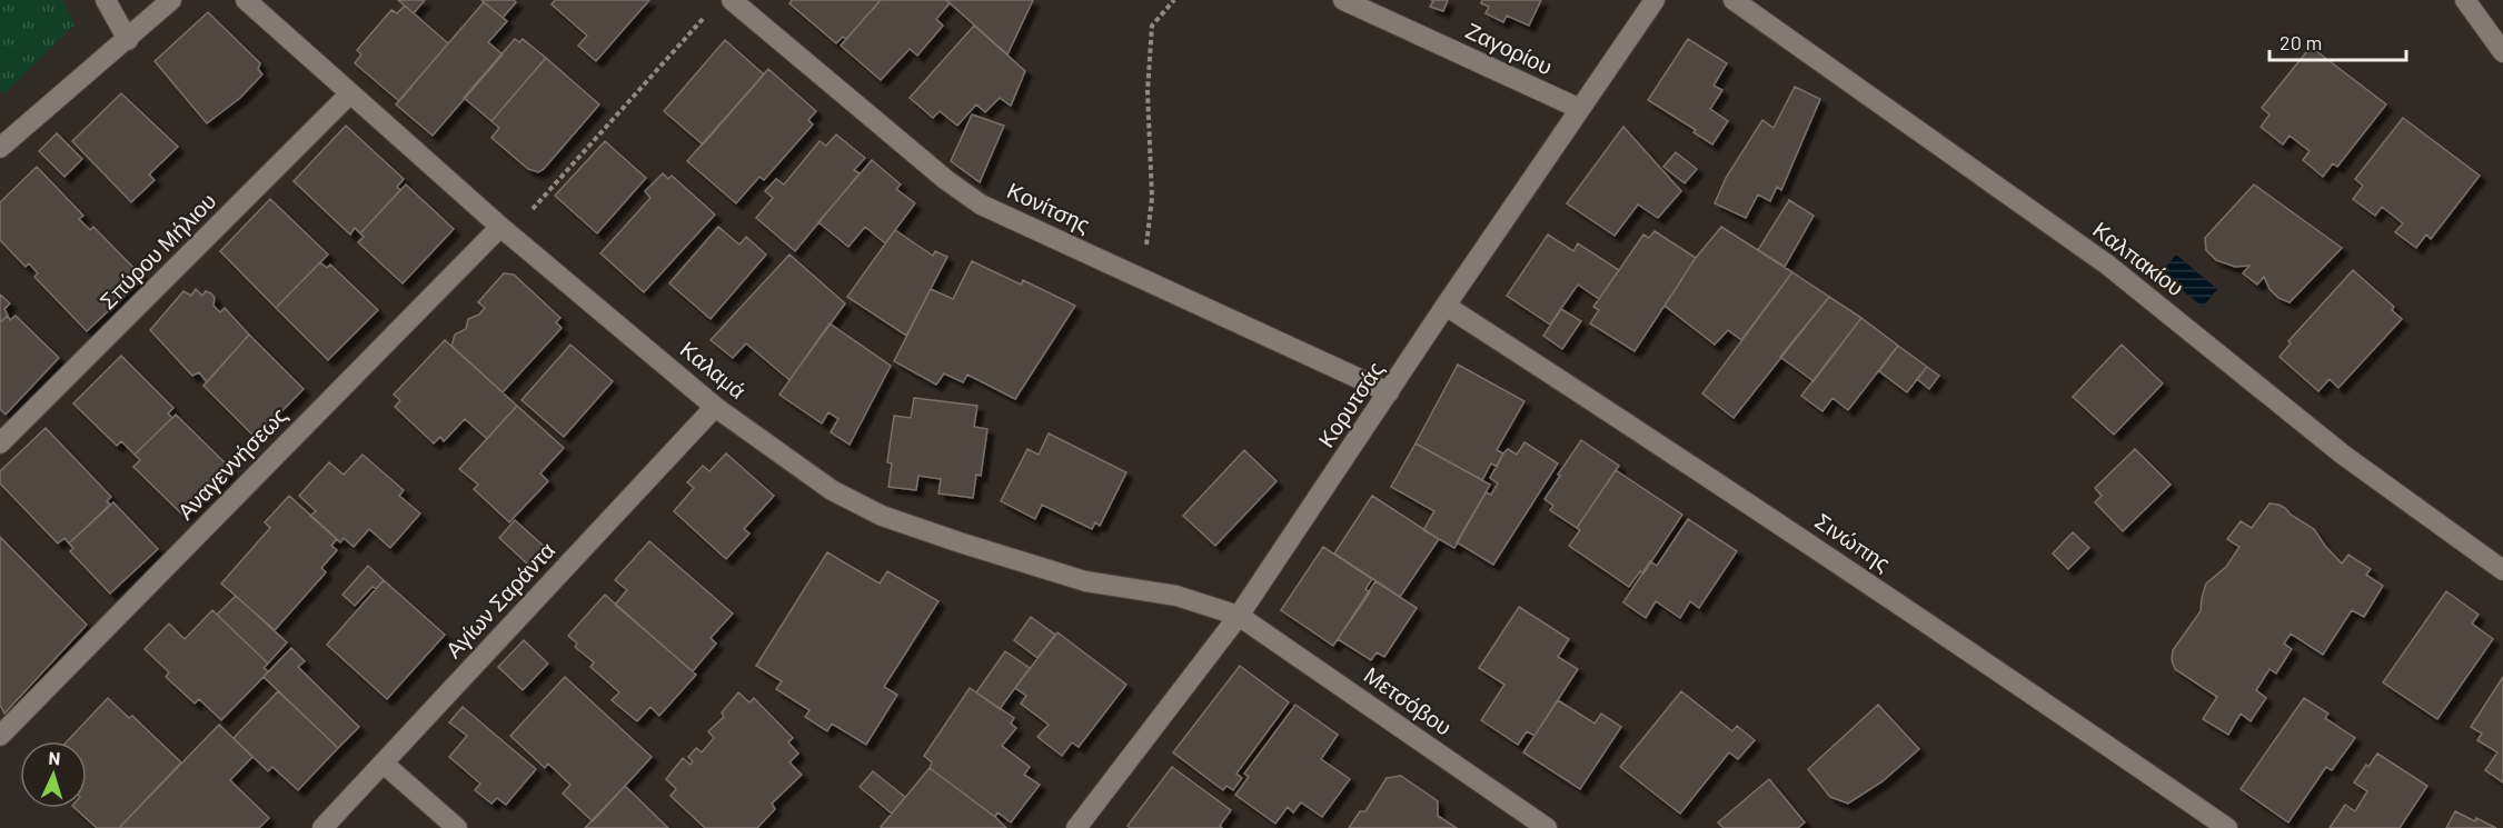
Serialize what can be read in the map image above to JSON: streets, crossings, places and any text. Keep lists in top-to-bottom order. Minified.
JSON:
{"streets":{"street":["Ζαγορίου","Κονίτσης","Σπύρου Μήλιου","Καλπακίου","Καλαμά","Κορυτσάς","Αναγεννήσεως","Σινώπης","Αγίων Σαράντα","Μετσόβου"]},"crossings":[["Ζαγορίου","Κορυτσάς"],["Κονίτσης","Κορυτσάς"],["Σπύρου Μήλιου","Καλαμά"],["Καλαμά","Κορυτσάς"],["Καλαμά","Αναγεννήσεως"],["Καλαμά","Αγίων Σαράντα"],["Καλαμά","Μετσόβου"],["Κορυτσάς","Σινώπης"],["Κορυτσάς","Μετσόβου"]],"scale_bar":"20 m","north":"top"}
